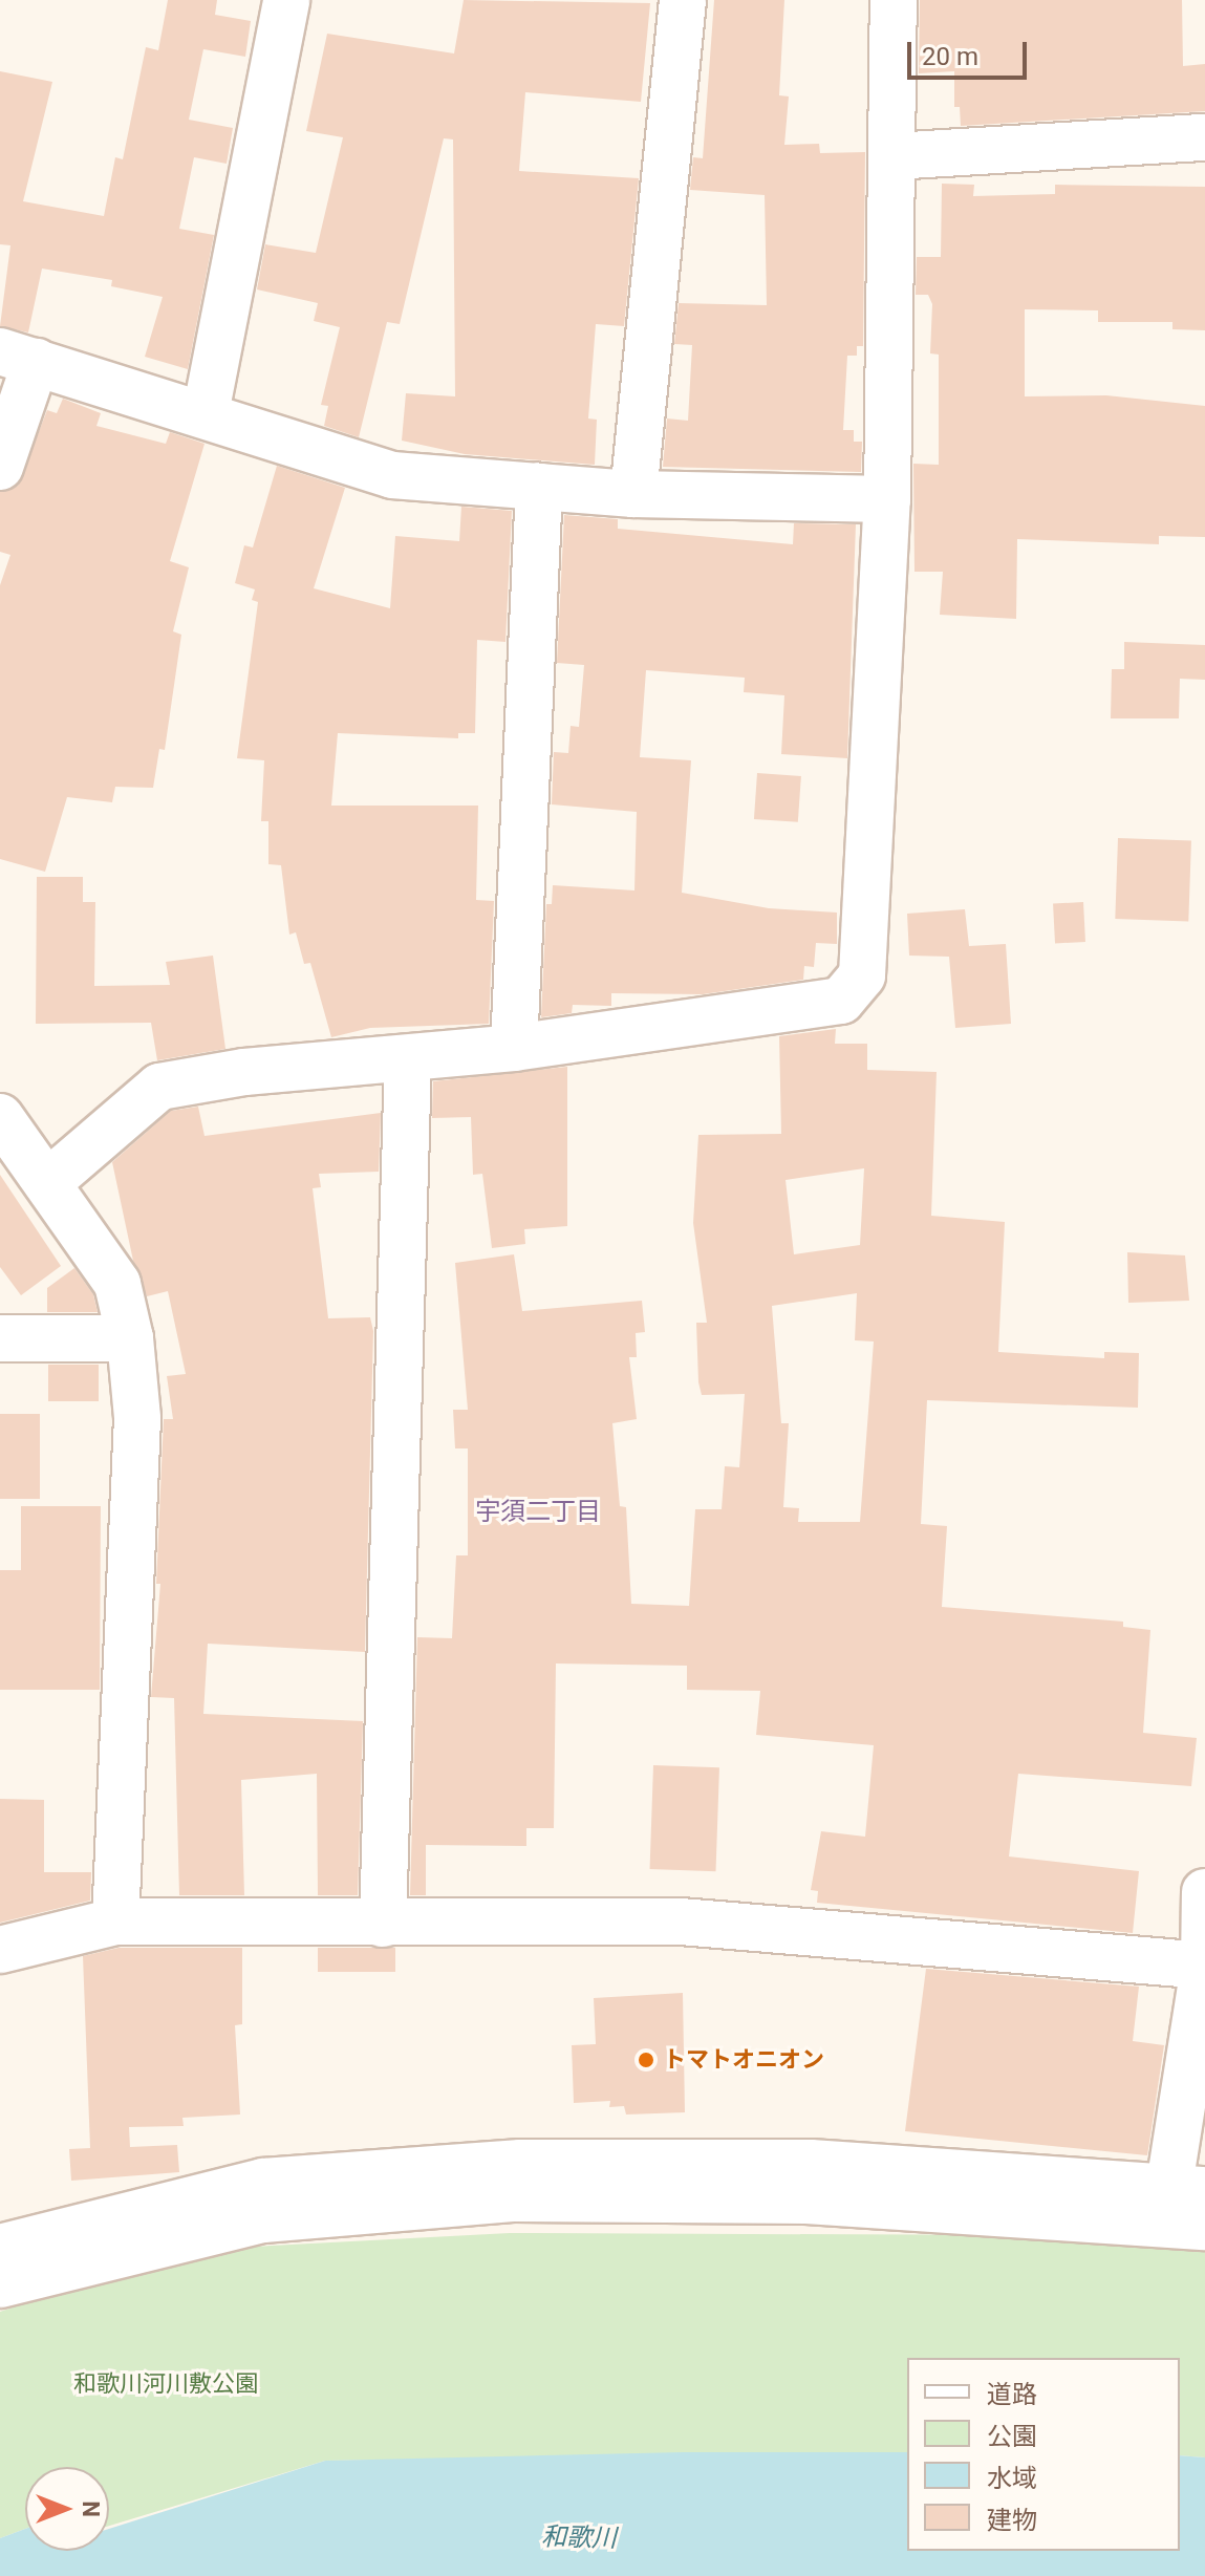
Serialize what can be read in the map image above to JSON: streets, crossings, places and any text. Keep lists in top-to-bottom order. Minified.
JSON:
{"districts":["宇須二丁目"],"water":["和歌川"],"parks":["和歌川河川敷公園"],"places":["トマトオニオン"],"legend":["道路","公園","水域","建物"],"scale_bar":"20 m","north":"right"}
